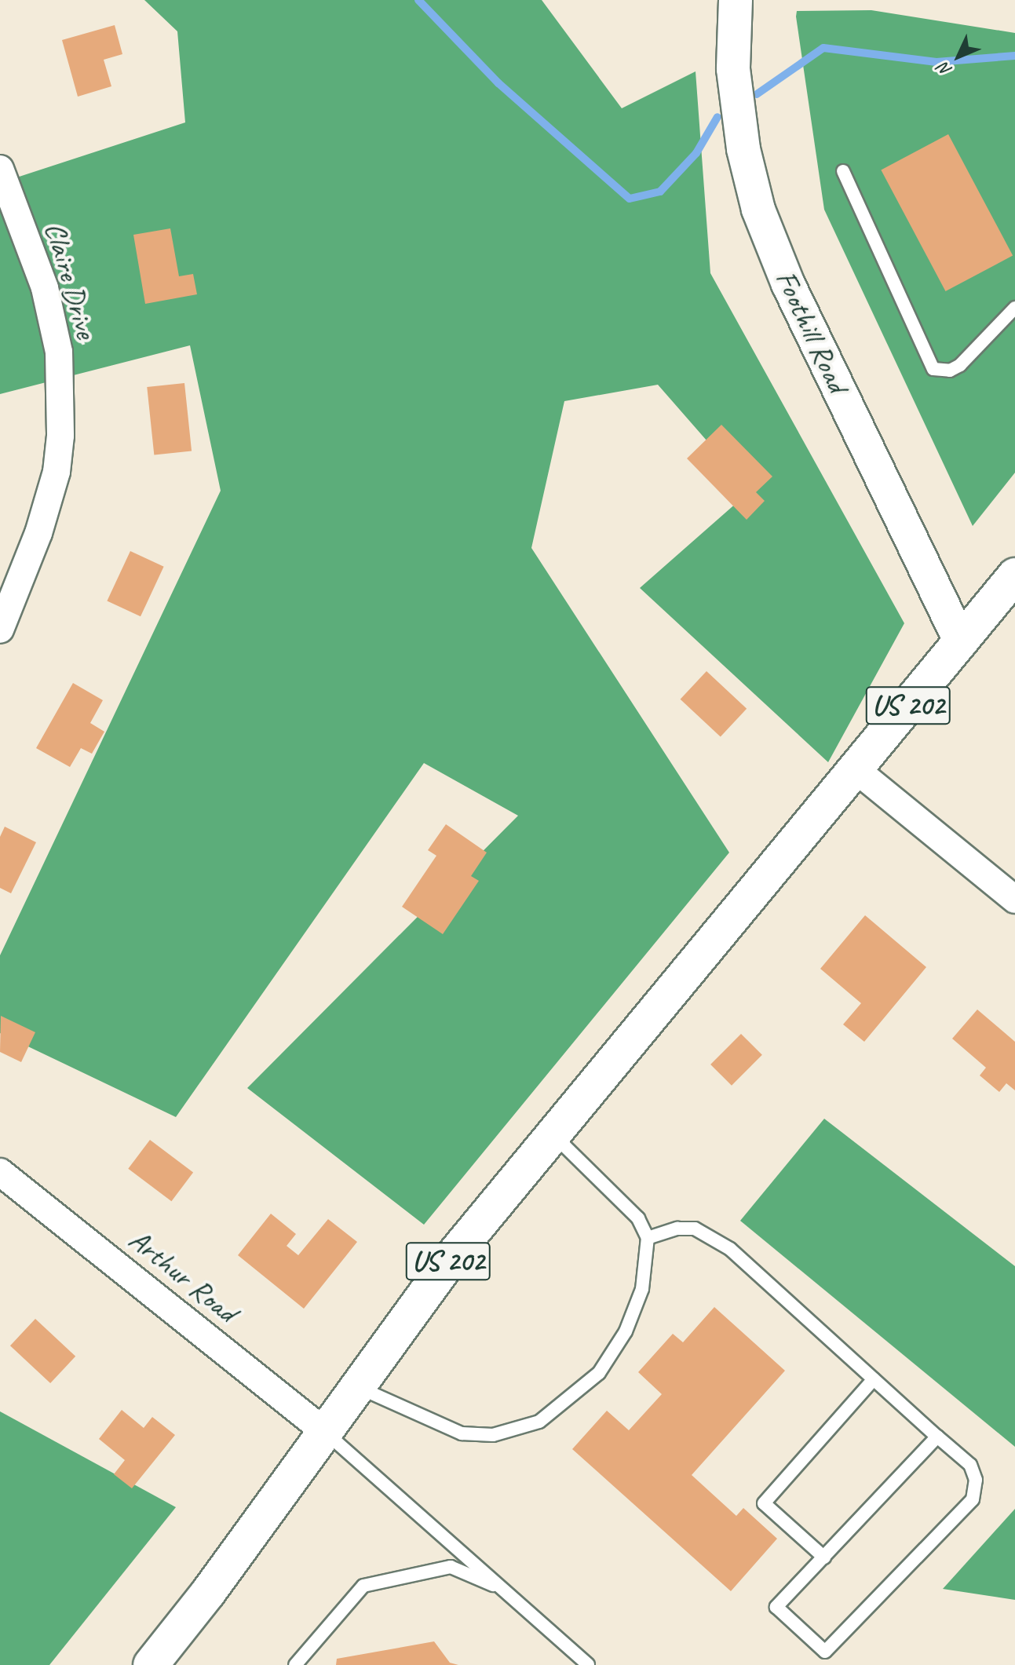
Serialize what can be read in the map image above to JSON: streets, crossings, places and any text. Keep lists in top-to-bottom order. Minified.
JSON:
{"streets":{"highway":["US 202"],"street":["Claire Drive","Foothill Road","Arthur Road"]},"crossings":[["Foothill Road","US 202"],["US 202","Arthur Road"]],"north":"bottom left"}
